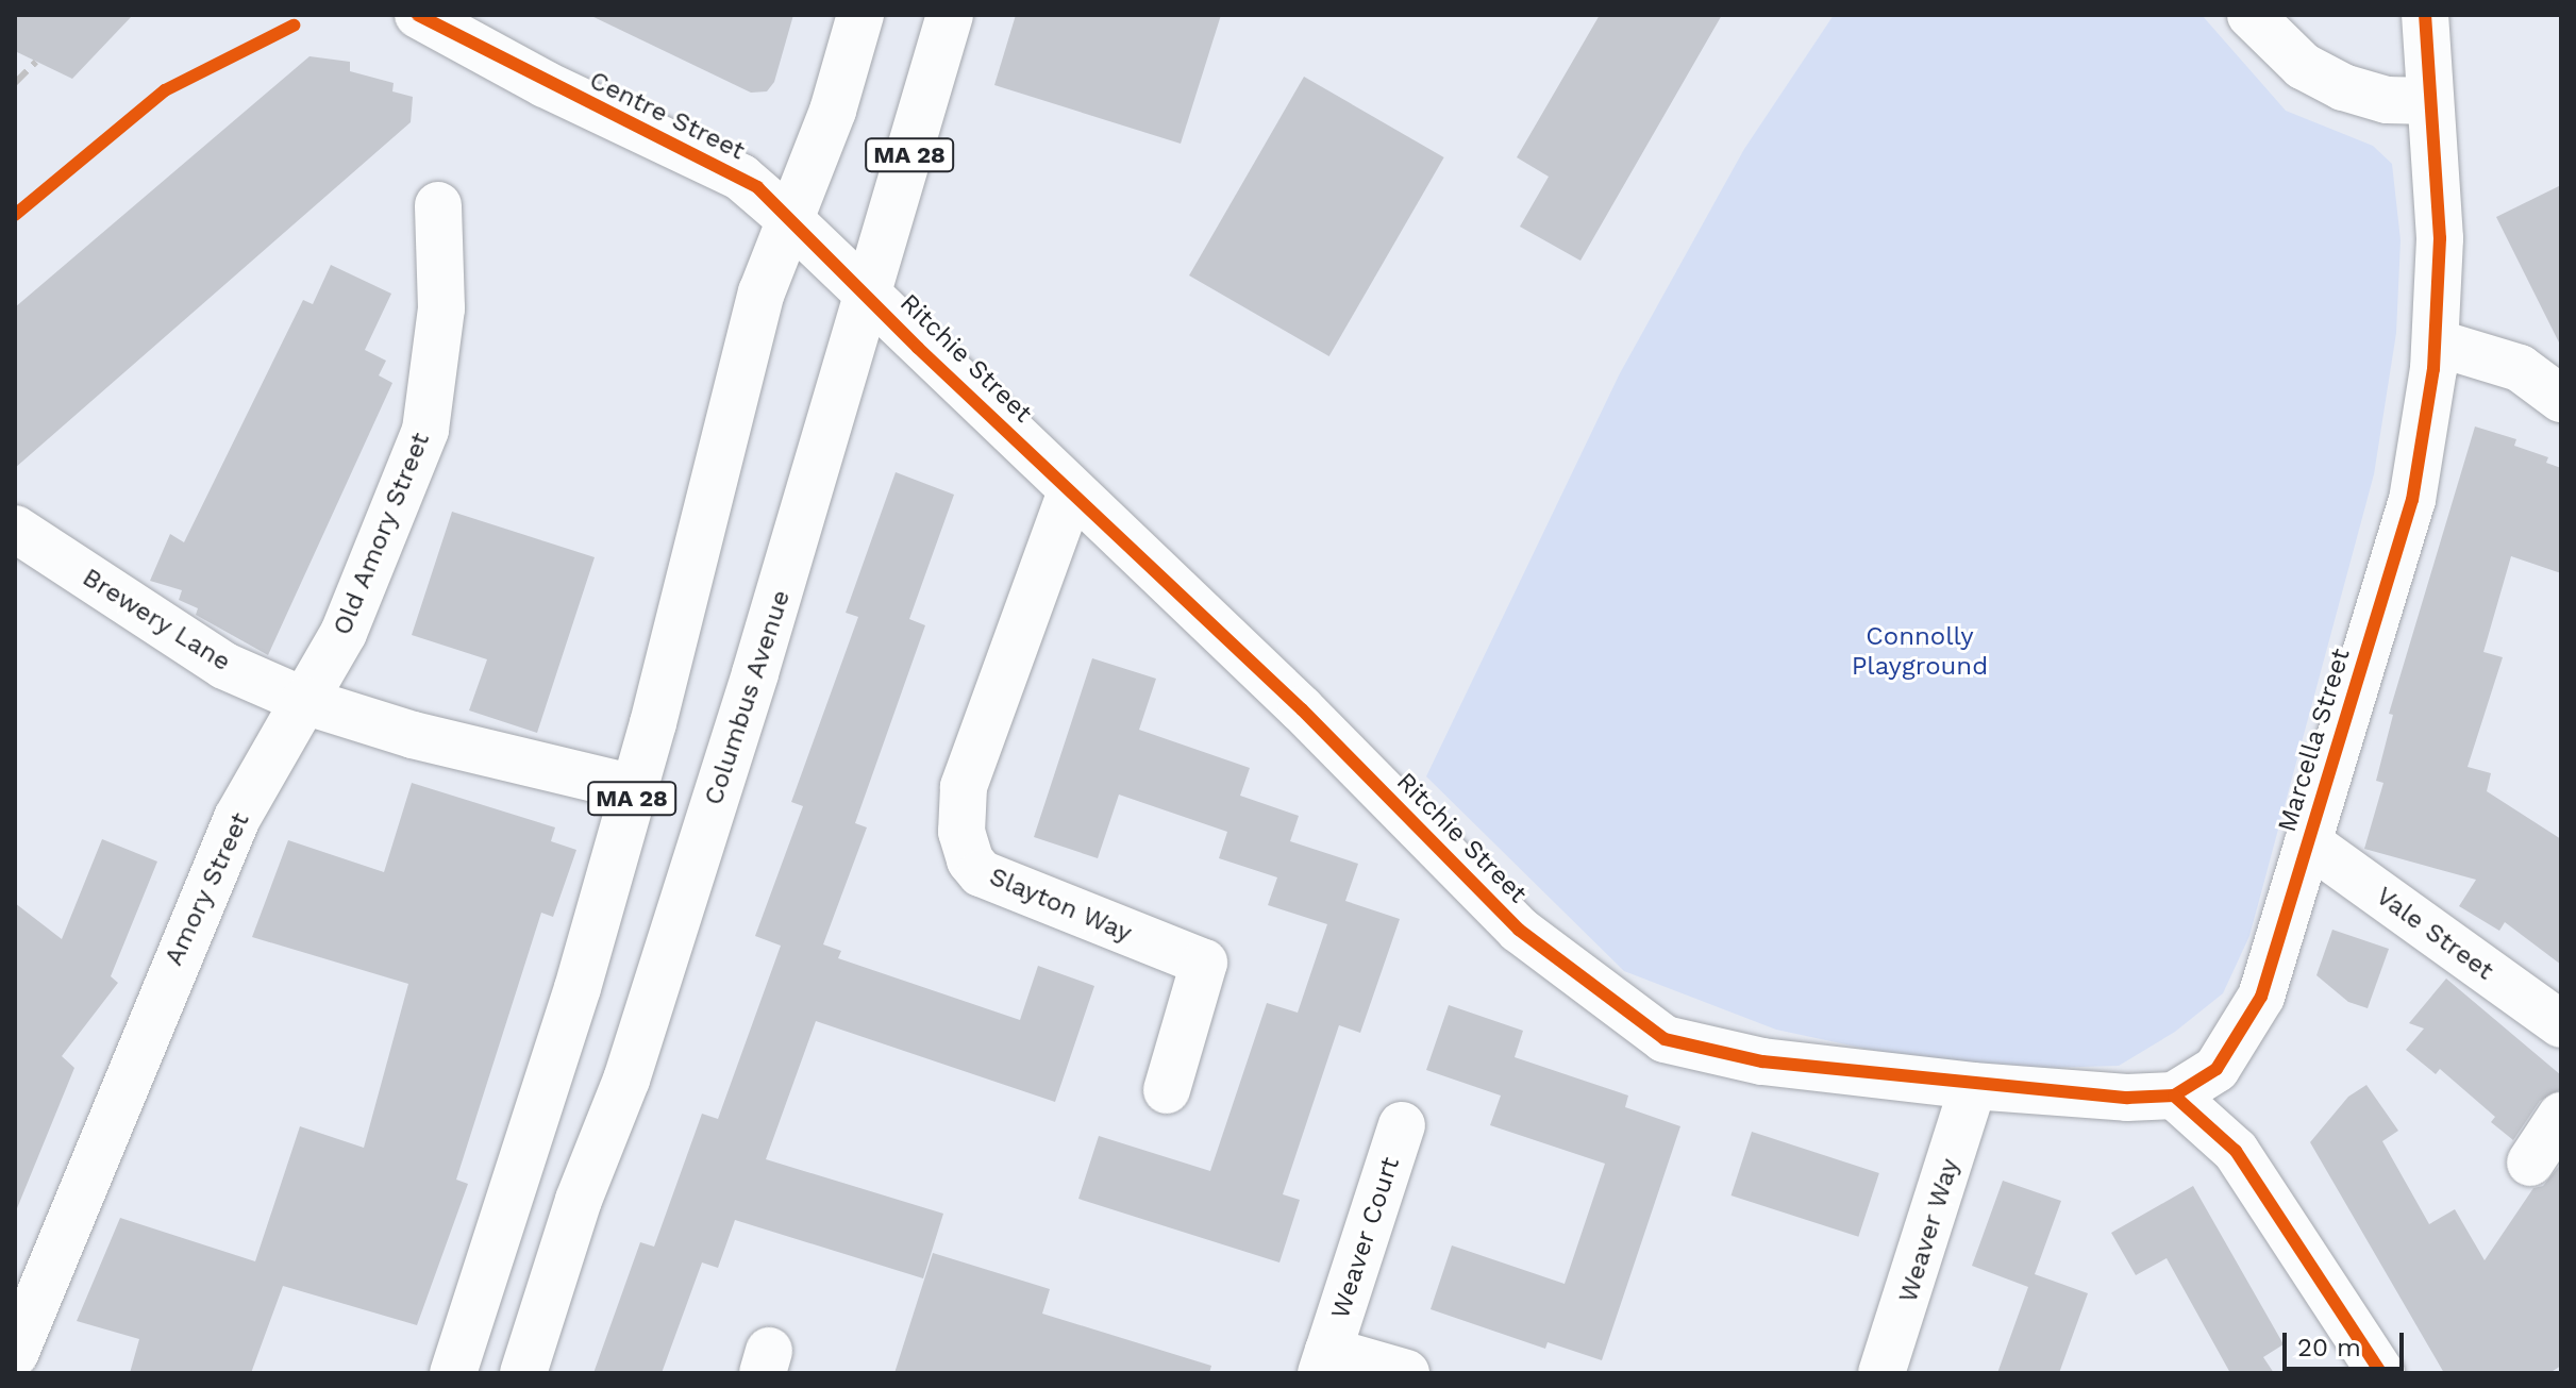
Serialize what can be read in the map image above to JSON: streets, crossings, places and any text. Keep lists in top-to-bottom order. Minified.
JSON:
{"streets":{"street":["Centre Street","MA 28","Ritchie Street","Old Amory Street","Brewery Lane","Columbus Avenue","Marcella Street","Amory Street","Slayton Way","Vale Street","Weaver Way","Weaver Court"]},"crossings":[["Centre Street","MA 28"],["Centre Street","Ritchie Street"],["Centre Street","Columbus Avenue"],["Ritchie Street","Columbus Avenue"],["Ritchie Street","Marcella Street"],["Ritchie Street","Slayton Way"],["Ritchie Street","Weaver Way"],["Old Amory Street","Brewery Lane"],["Old Amory Street","Amory Street"],["Brewery Lane","Amory Street"],["Marcella Street","Vale Street"]],"parks":["Connolly Playground"],"scale_bar":"20 m"}
